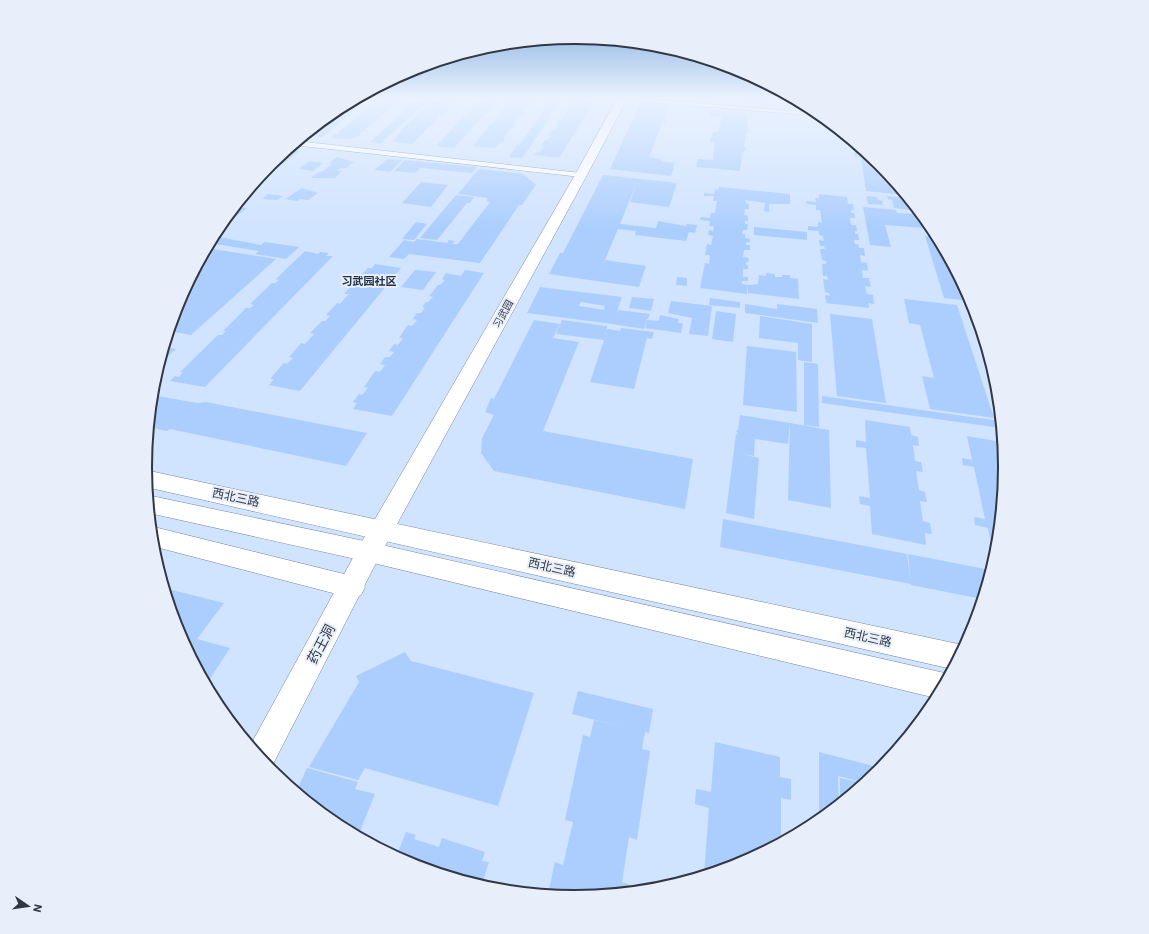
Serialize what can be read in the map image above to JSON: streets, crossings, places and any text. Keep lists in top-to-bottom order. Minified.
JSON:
{"streets":{"street":["习武园","西北三路","药王洞"]},"crossings":[["习武园","西北三路"],["习武园","药王洞"],["西北三路","药王洞"]],"districts":["习武园社区"],"north":"right"}
